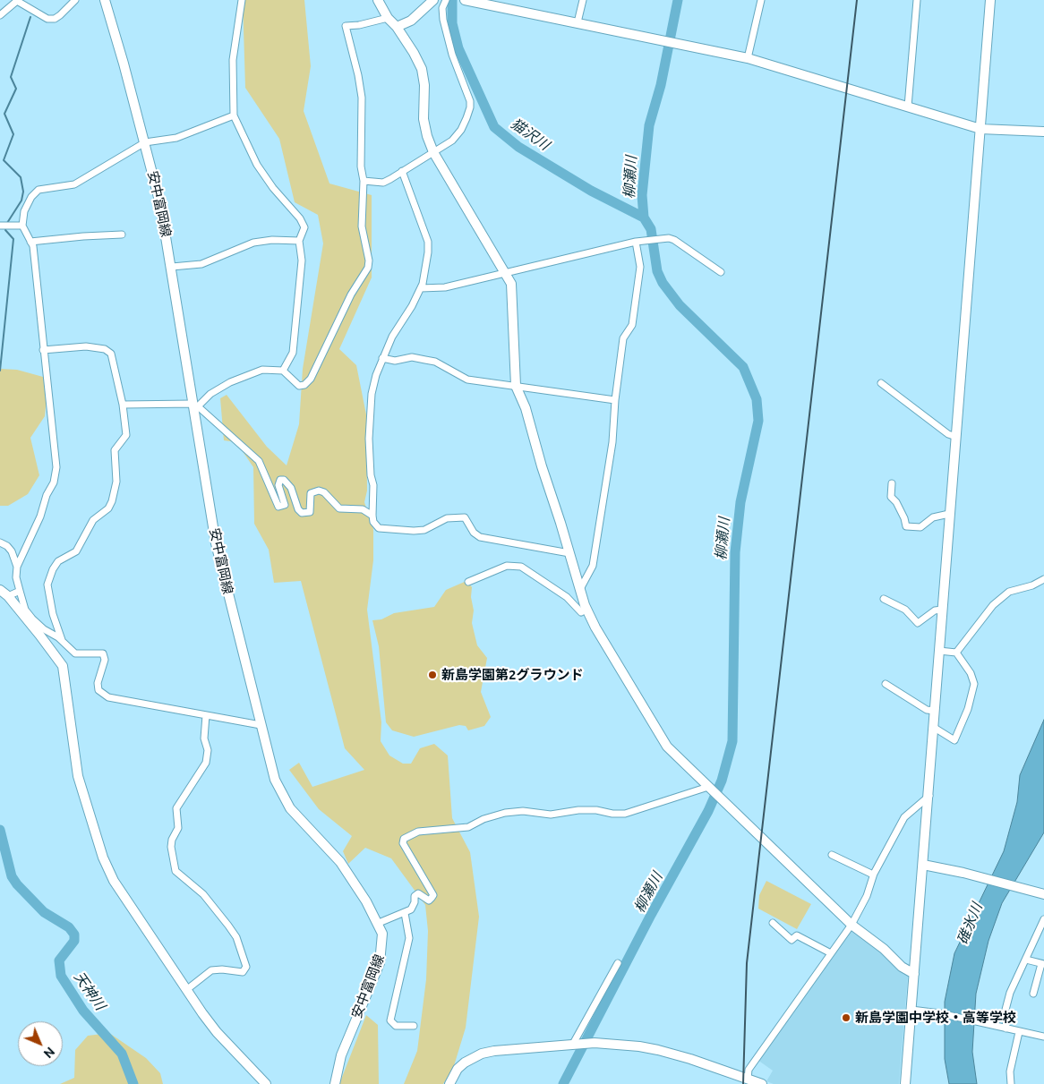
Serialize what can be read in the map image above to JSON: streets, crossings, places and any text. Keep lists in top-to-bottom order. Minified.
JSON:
{"streets":{"street":["安中富岡線"]},"water":["猫沢川","柳瀬川","碓氷川","天神川"],"places":["新島学園第2グラウンド","新島学園中学校・高等学校"],"north":"bottom right"}
